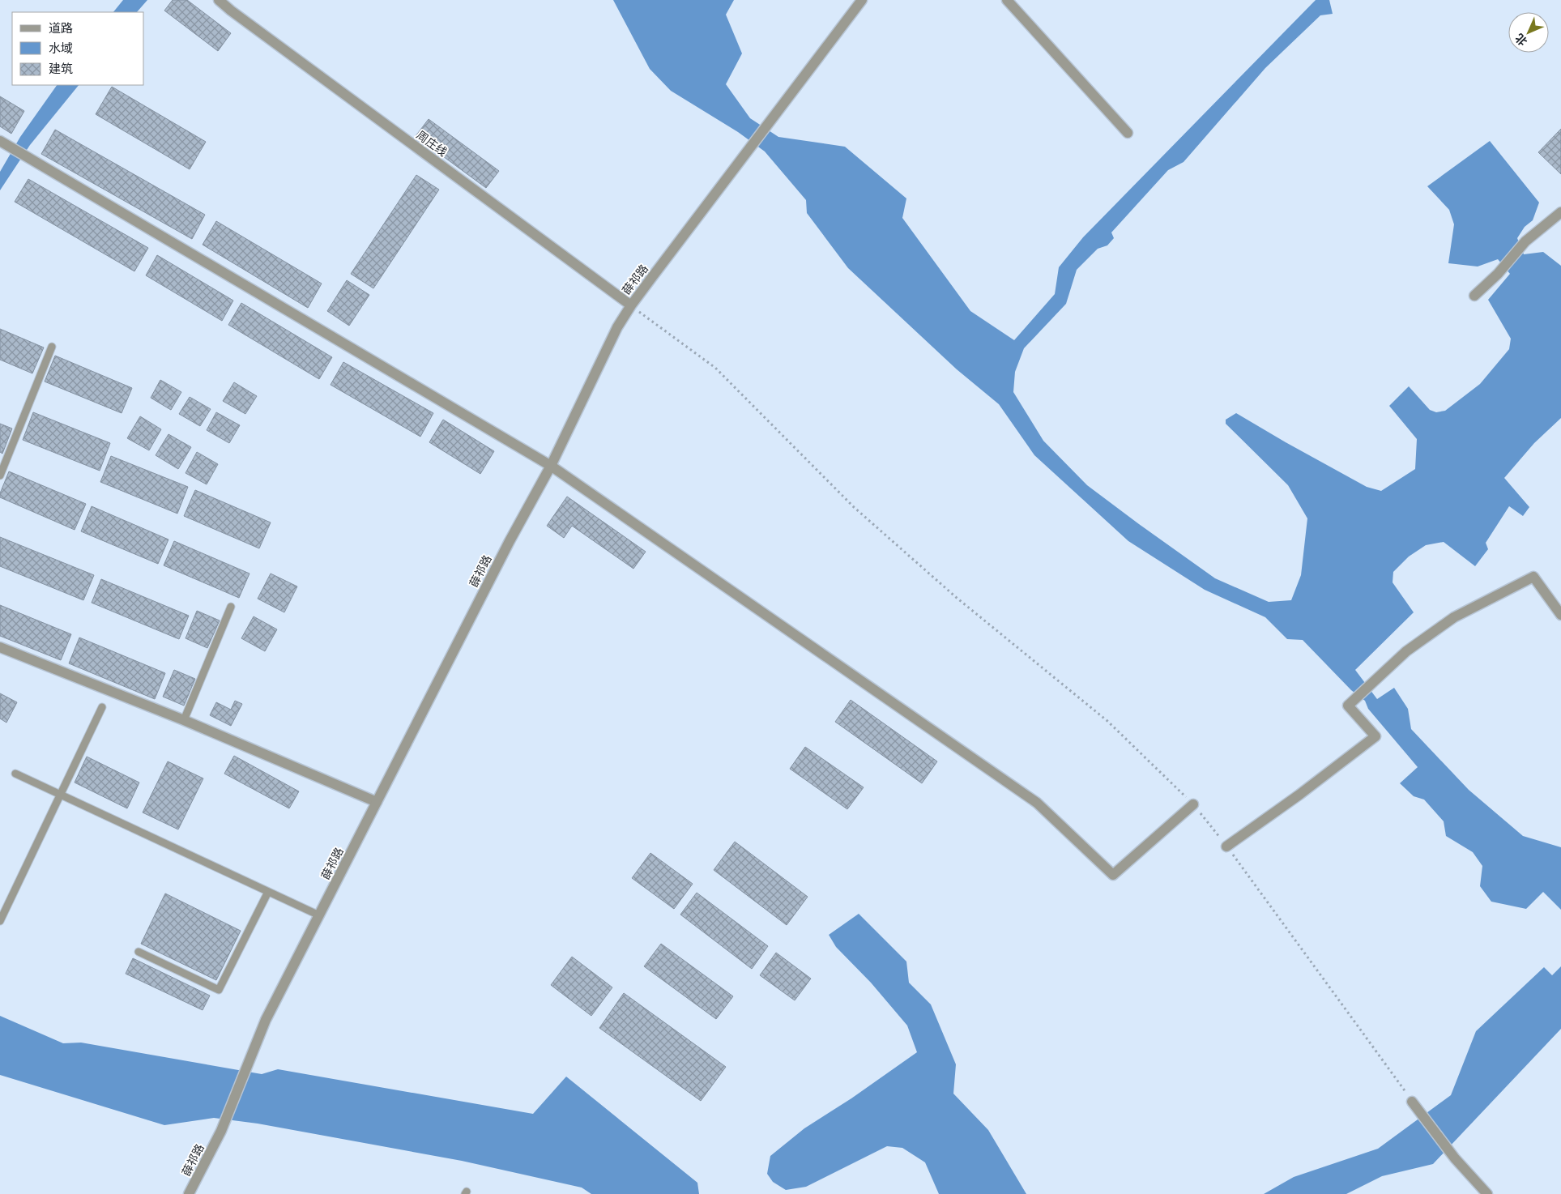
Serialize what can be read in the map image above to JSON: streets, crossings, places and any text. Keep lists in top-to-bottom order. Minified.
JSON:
{"streets":{"street":["周庄线","薛祁路"]},"crossings":[["周庄线","薛祁路"]],"legend":["道路","水域","建筑"],"north":"bottom left"}
